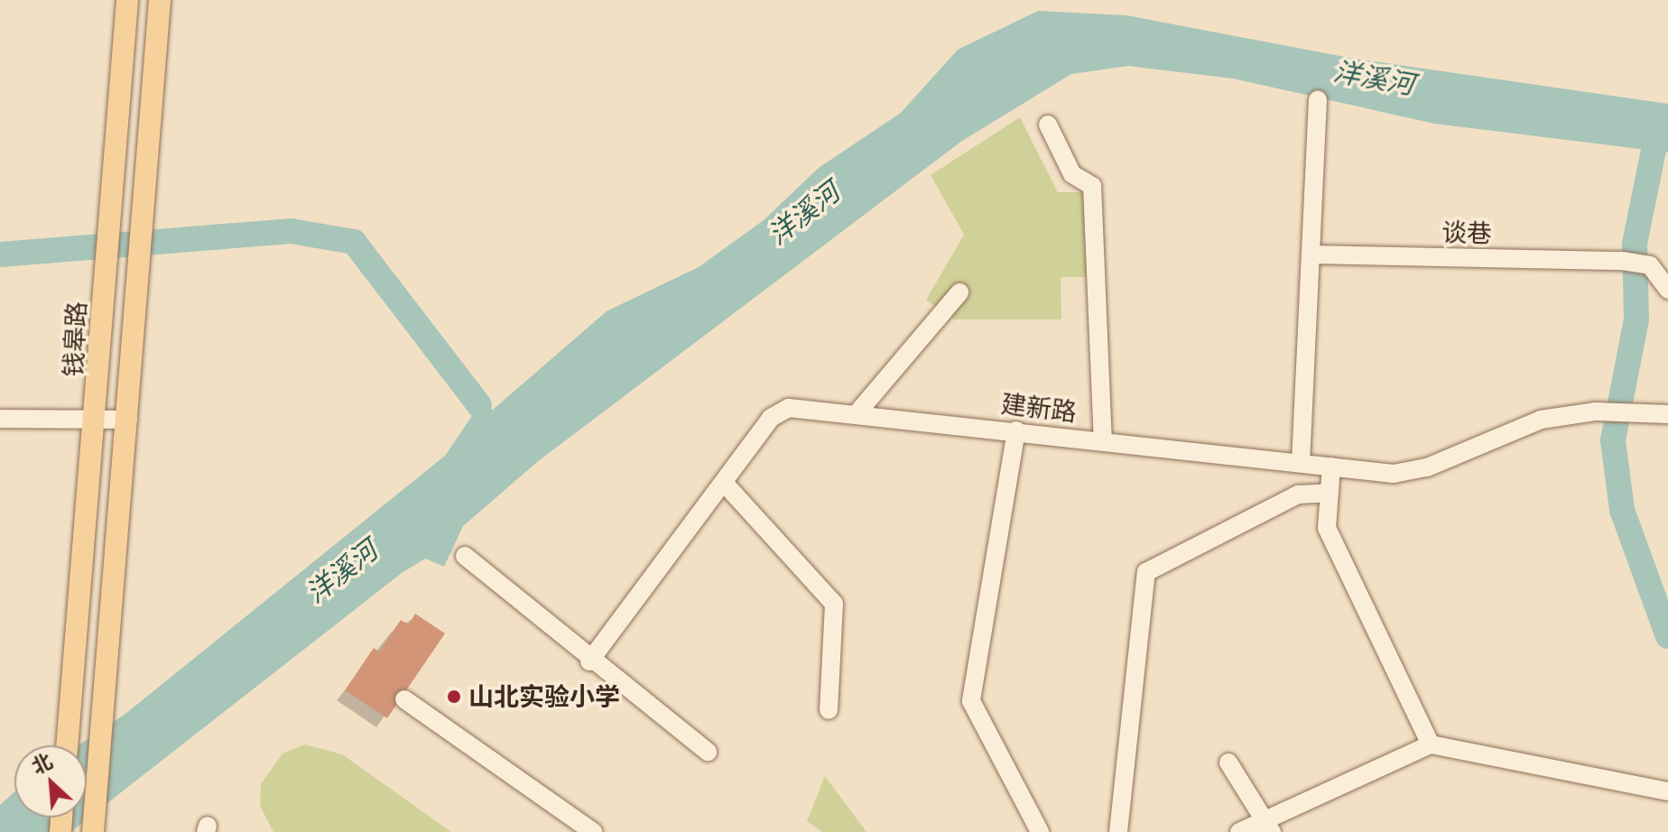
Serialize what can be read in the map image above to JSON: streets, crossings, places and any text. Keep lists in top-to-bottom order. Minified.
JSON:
{"streets":{"main road":["钱皋路"],"street":["谈巷","建新路"]},"water":["洋溪河"],"places":["山北实验小学"],"north":"top left"}
